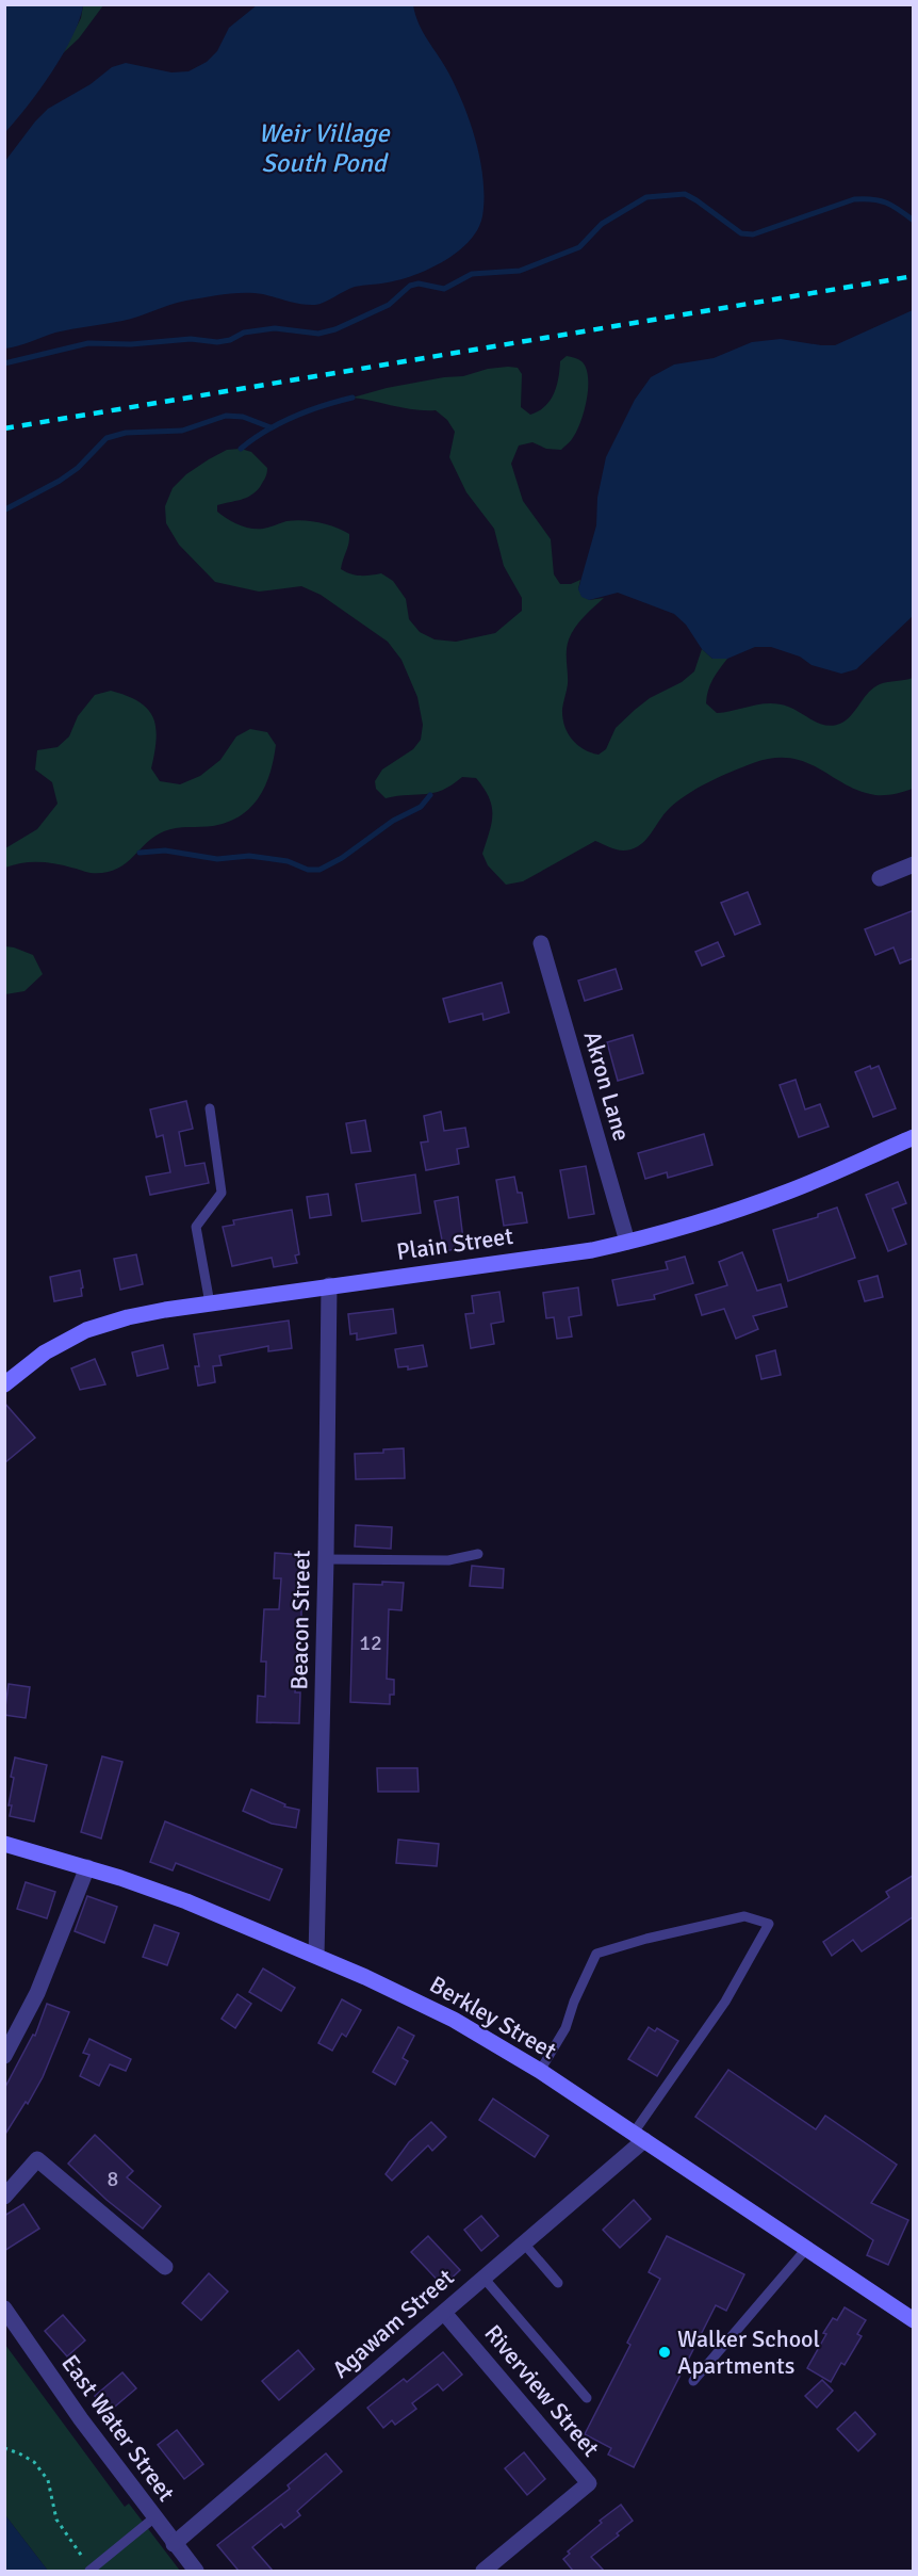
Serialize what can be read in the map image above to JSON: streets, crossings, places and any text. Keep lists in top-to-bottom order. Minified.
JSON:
{"streets":{"main road":["Plain Street","Berkley Street"],"street":["Akron Lane","Beacon Street","Agawam Street","Riverview Street","East Water Street"]},"crossings":[["Akron Lane","Plain Street"],["Plain Street","Beacon Street"],["Beacon Street","Berkley Street"],["Berkley Street","Agawam Street"],["Agawam Street","Riverview Street"],["Agawam Street","East Water Street"]],"water":["Weir Village South Pond"],"places":["Walker School Apartments"],"house_numbers":["12","8"]}
